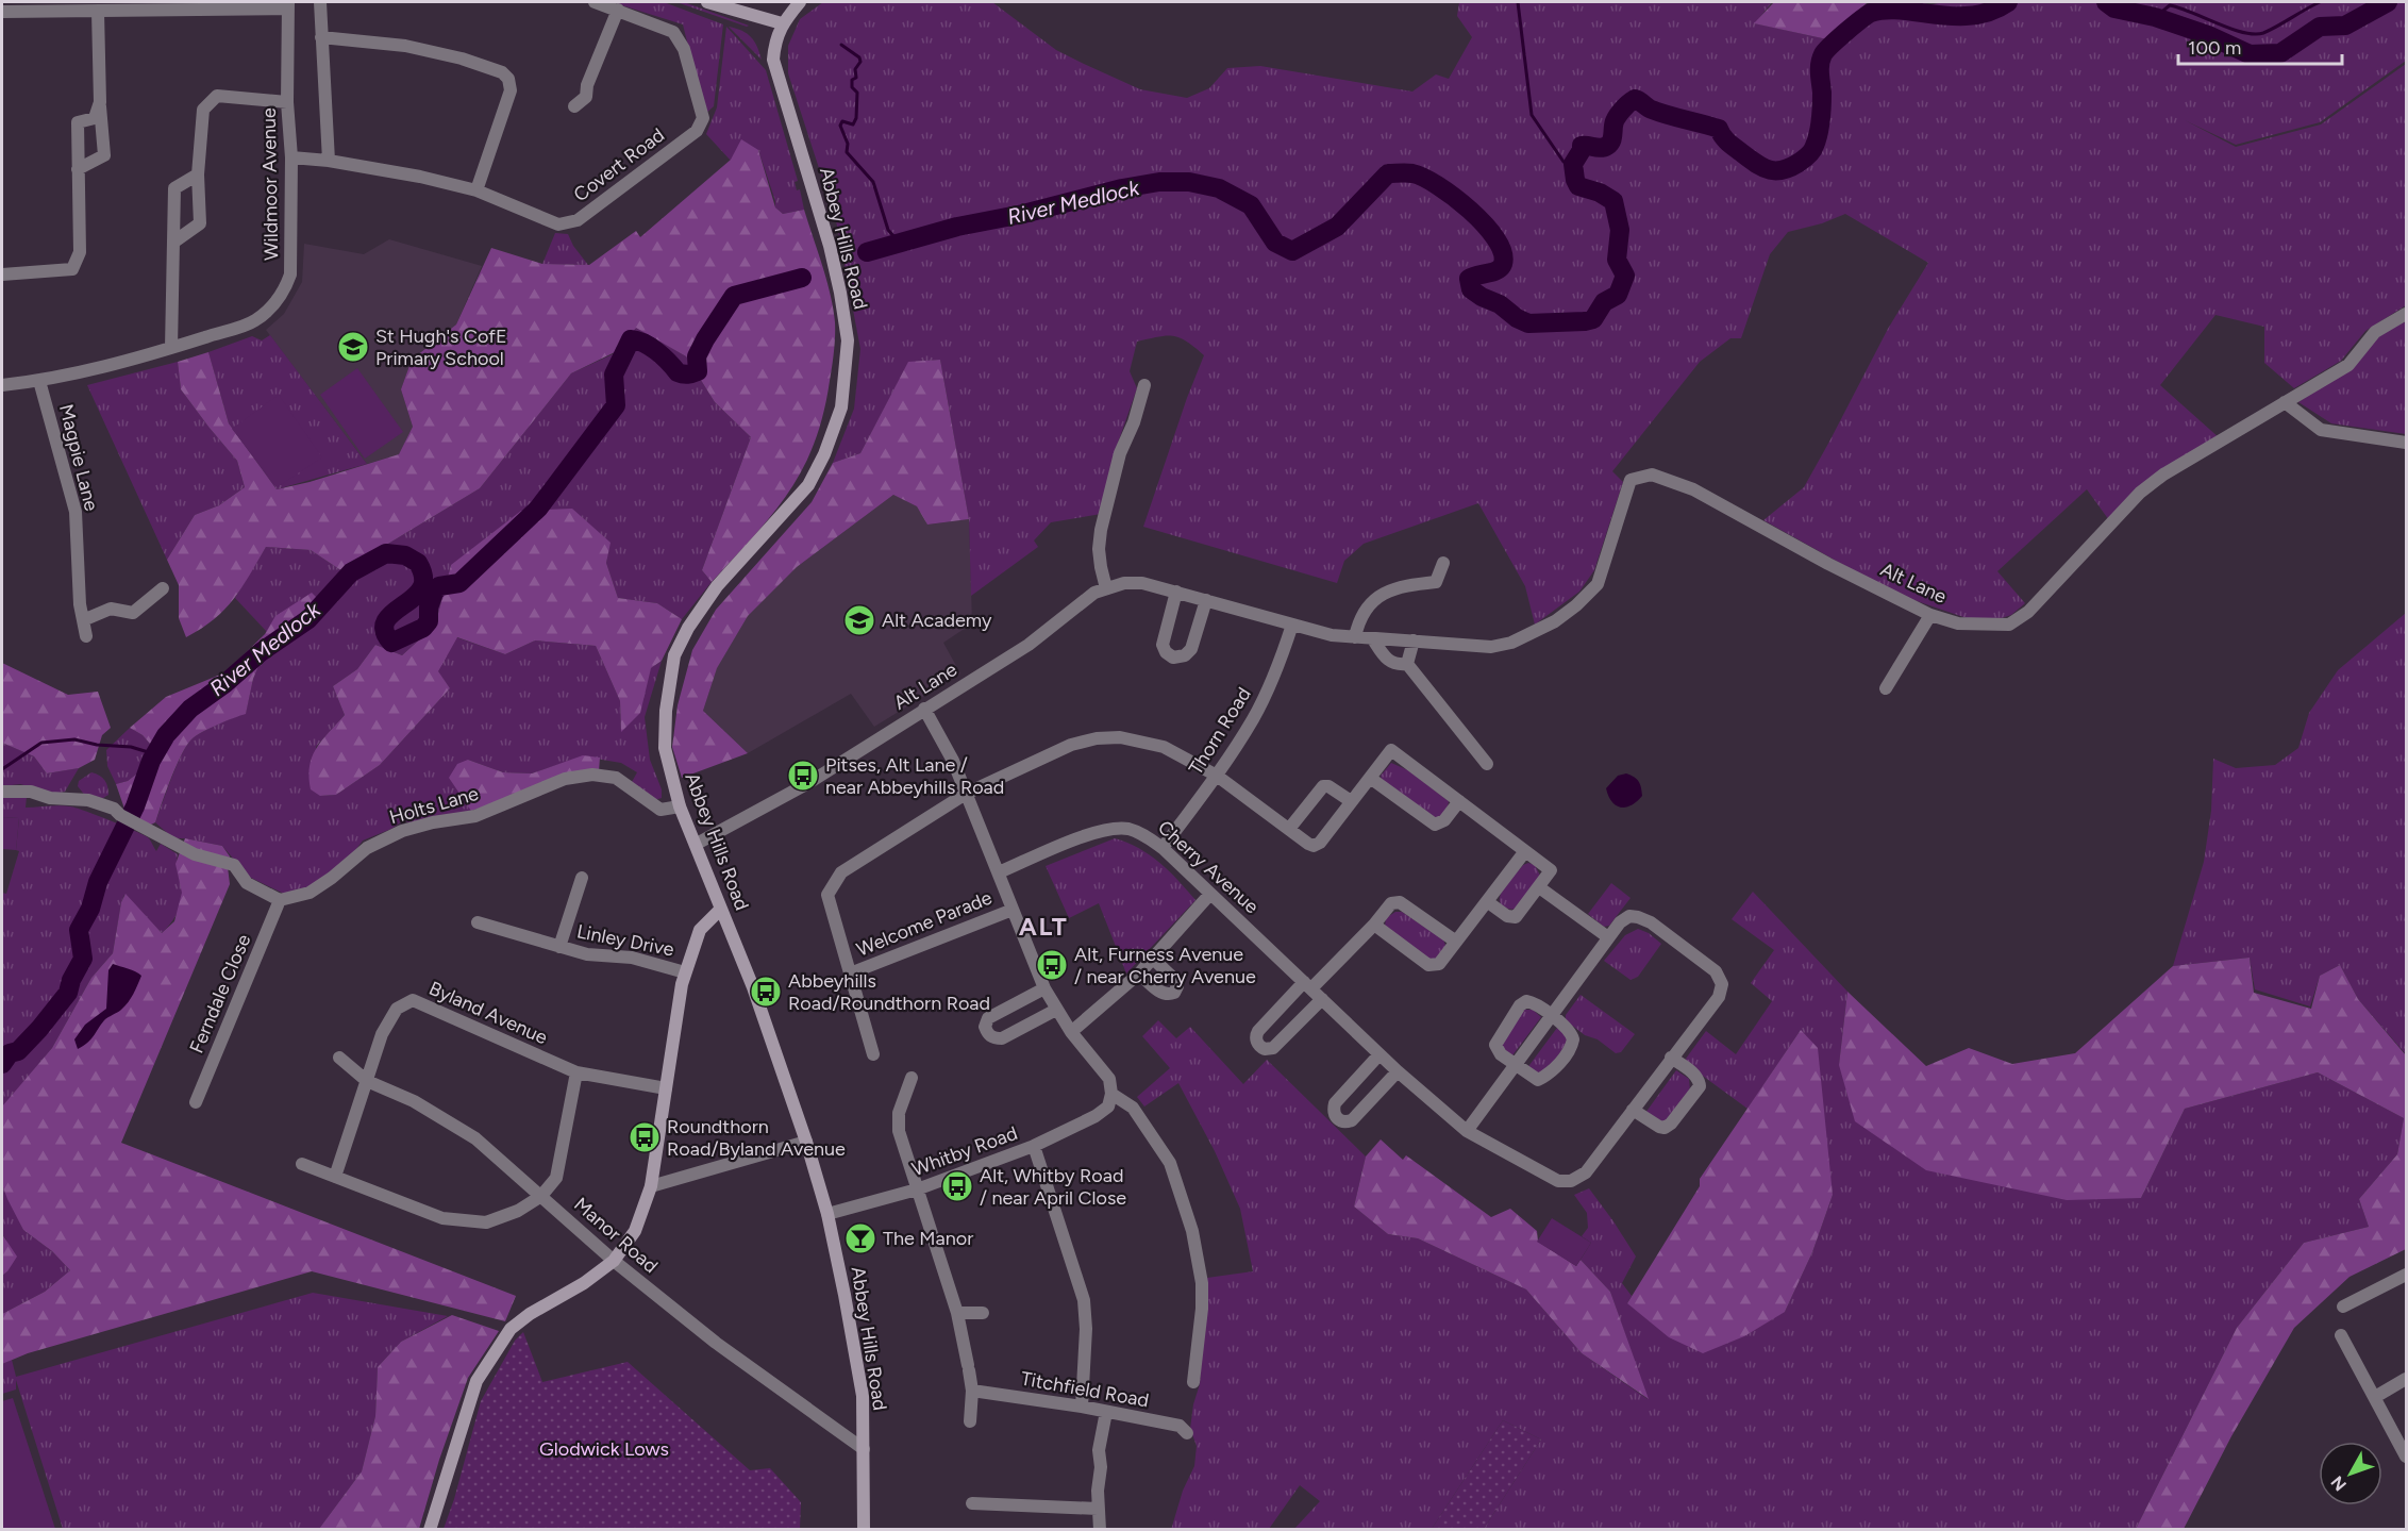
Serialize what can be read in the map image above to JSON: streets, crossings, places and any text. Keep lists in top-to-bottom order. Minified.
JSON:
{"streets":{"main road":["Abbey Hills Road"],"street":["Covert Road","Wildmoor Avenue","Magpie Lane","Alt Lane","Thorn Road","Holts Lane","Cherry Avenue","Welcome Parade","Linley Drive","Ferndale Close","Byland Avenue","Whitby Road","Manor Road","Titchfield Road"]},"crossings":[["Covert Road","Wildmoor Avenue"],["Wildmoor Avenue","Magpie Lane"],["Abbey Hills Road","Alt Lane"],["Abbey Hills Road","Holts Lane"],["Abbey Hills Road","Whitby Road"],["Abbey Hills Road","Manor Road"],["Alt Lane","Thorn Road"],["Thorn Road","Cherry Avenue"],["Holts Lane","Ferndale Close"],["Byland Avenue","Manor Road"]],"districts":["ALT"],"water":["River Medlock"],"parks":["Glodwick Lows"],"places":{"school or university":["St Hugh's CofE Primary School","Alt Academy"],"bus stop":["Pitses, Alt Lane / near Abbeyhills Road","Alt, Furness Avenue / near Cherry Avenue","Abbeyhills Road/Roundthorn Road","Roundthorn Road/Byland Avenue","Alt, Whitby Road / near April Close"],"bar":["The Manor"]},"scale_bar":"100 m","north":"bottom left"}
